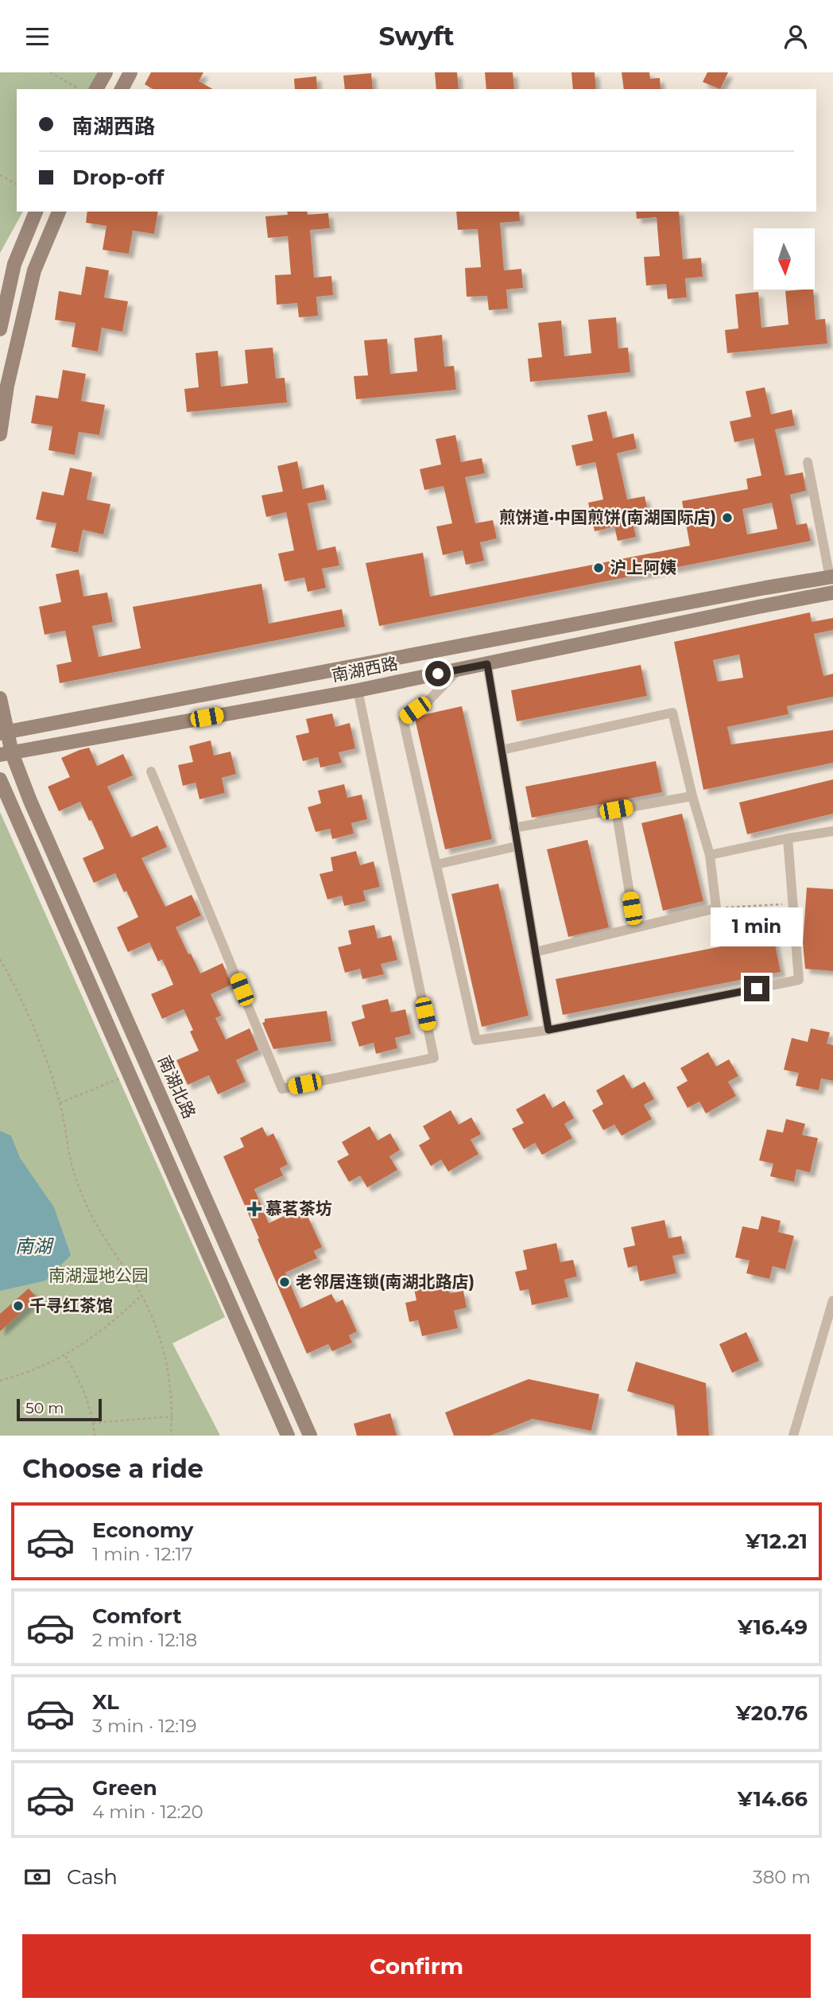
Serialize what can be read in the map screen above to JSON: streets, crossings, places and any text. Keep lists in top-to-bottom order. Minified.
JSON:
{"streets":{"main road":["南湖西路","南湖北路"]},"crossings":[["南湖西路","南湖北路"]],"water":["南湖"],"parks":["南湖湿地公园"],"places":{"other":["煎饼道·中国煎饼(南湖国际店)","沪上阿姨","老邻居连锁(南湖北路店)","千寻红茶馆"],"health":["慕茗茶坊"]},"scale_bar":"50 m","north":"bottom","page":{"header":"Swyft","banner":["南湖西路","Drop-off"],"bubble":"1 min","scale":"50 m","heading":"Choose a ride","list":[{"name":"Economy","note":"1 min · 12:17","value":"¥12.21"},{"name":"Comfort","note":"2 min · 12:18","value":"¥16.49"},{"name":"XL","note":"3 min · 12:19","value":"¥20.76"},{"name":"Green","note":"4 min · 12:20","value":"¥14.66"}],"pay":["Cash","380 m"],"buttons":"Confirm"}}
